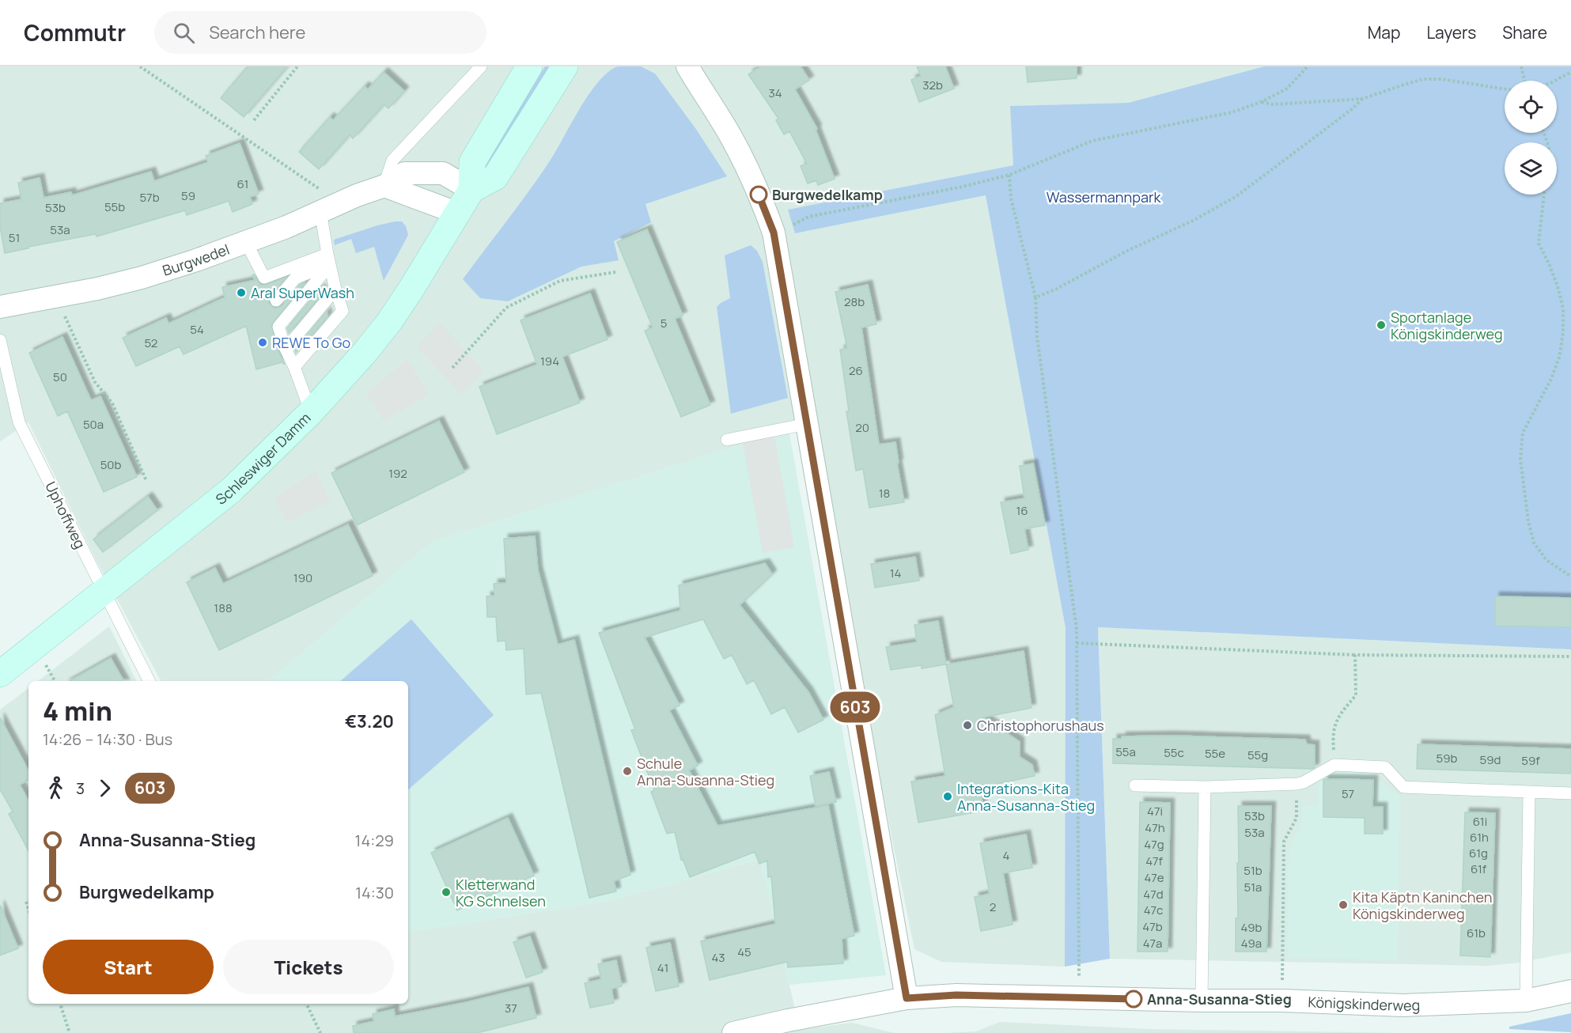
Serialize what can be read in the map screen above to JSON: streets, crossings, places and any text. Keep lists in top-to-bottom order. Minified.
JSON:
{"streets":{"main road":["Schleswiger Damm"],"street":["Burgwedel","Königskinderweg"],"lane":["Uphoffweg"]},"crossings":[["Burgwedel","Schleswiger Damm"],["Schleswiger Damm","Uphoffweg"]],"parks":["Wassermannpark"],"places":["Burgwedelkamp","Aral SuperWash","Sportanlage Königskinderweg","REWE To Go","Christophorushaus","Schule Anna-Susanna-Stieg","Integrations-Kita Anna-Susanna-Stieg","Kletterwand KG Schnelsen","Kita Käptn Kaninchen Königskinderweg","Anna-Susanna-Stieg"],"lines":["bus line 603"],"house_numbers":["32b","34","61","59","57b","55b","53b","53a","51","28b","5","54","52","194","26","50","50a","20","50b","192","18","16","14","190","188","55a","55c","55e","55g","59b","59d","59f","57","47i","53b","61i","47h","53a","61h","47g","61g","4","47f","61f","51b","47e","51a","47d","2","47c","47b","49b","61b","47a","49a","45","43","41","37"],"page":{"header":"Commutr","search":"Search here","nav":["Map","Layers","Share"],"on_map":"603","heading":["4 min","14:26 – 14:30 · Bus","€3.20"],"legs":["3","603"],"list":[{"name":"Anna-Susanna-Stieg","value":"14:29"},{"name":"Burgwedelkamp","value":"14:30"}],"buttons":["Start","Tickets"]}}
